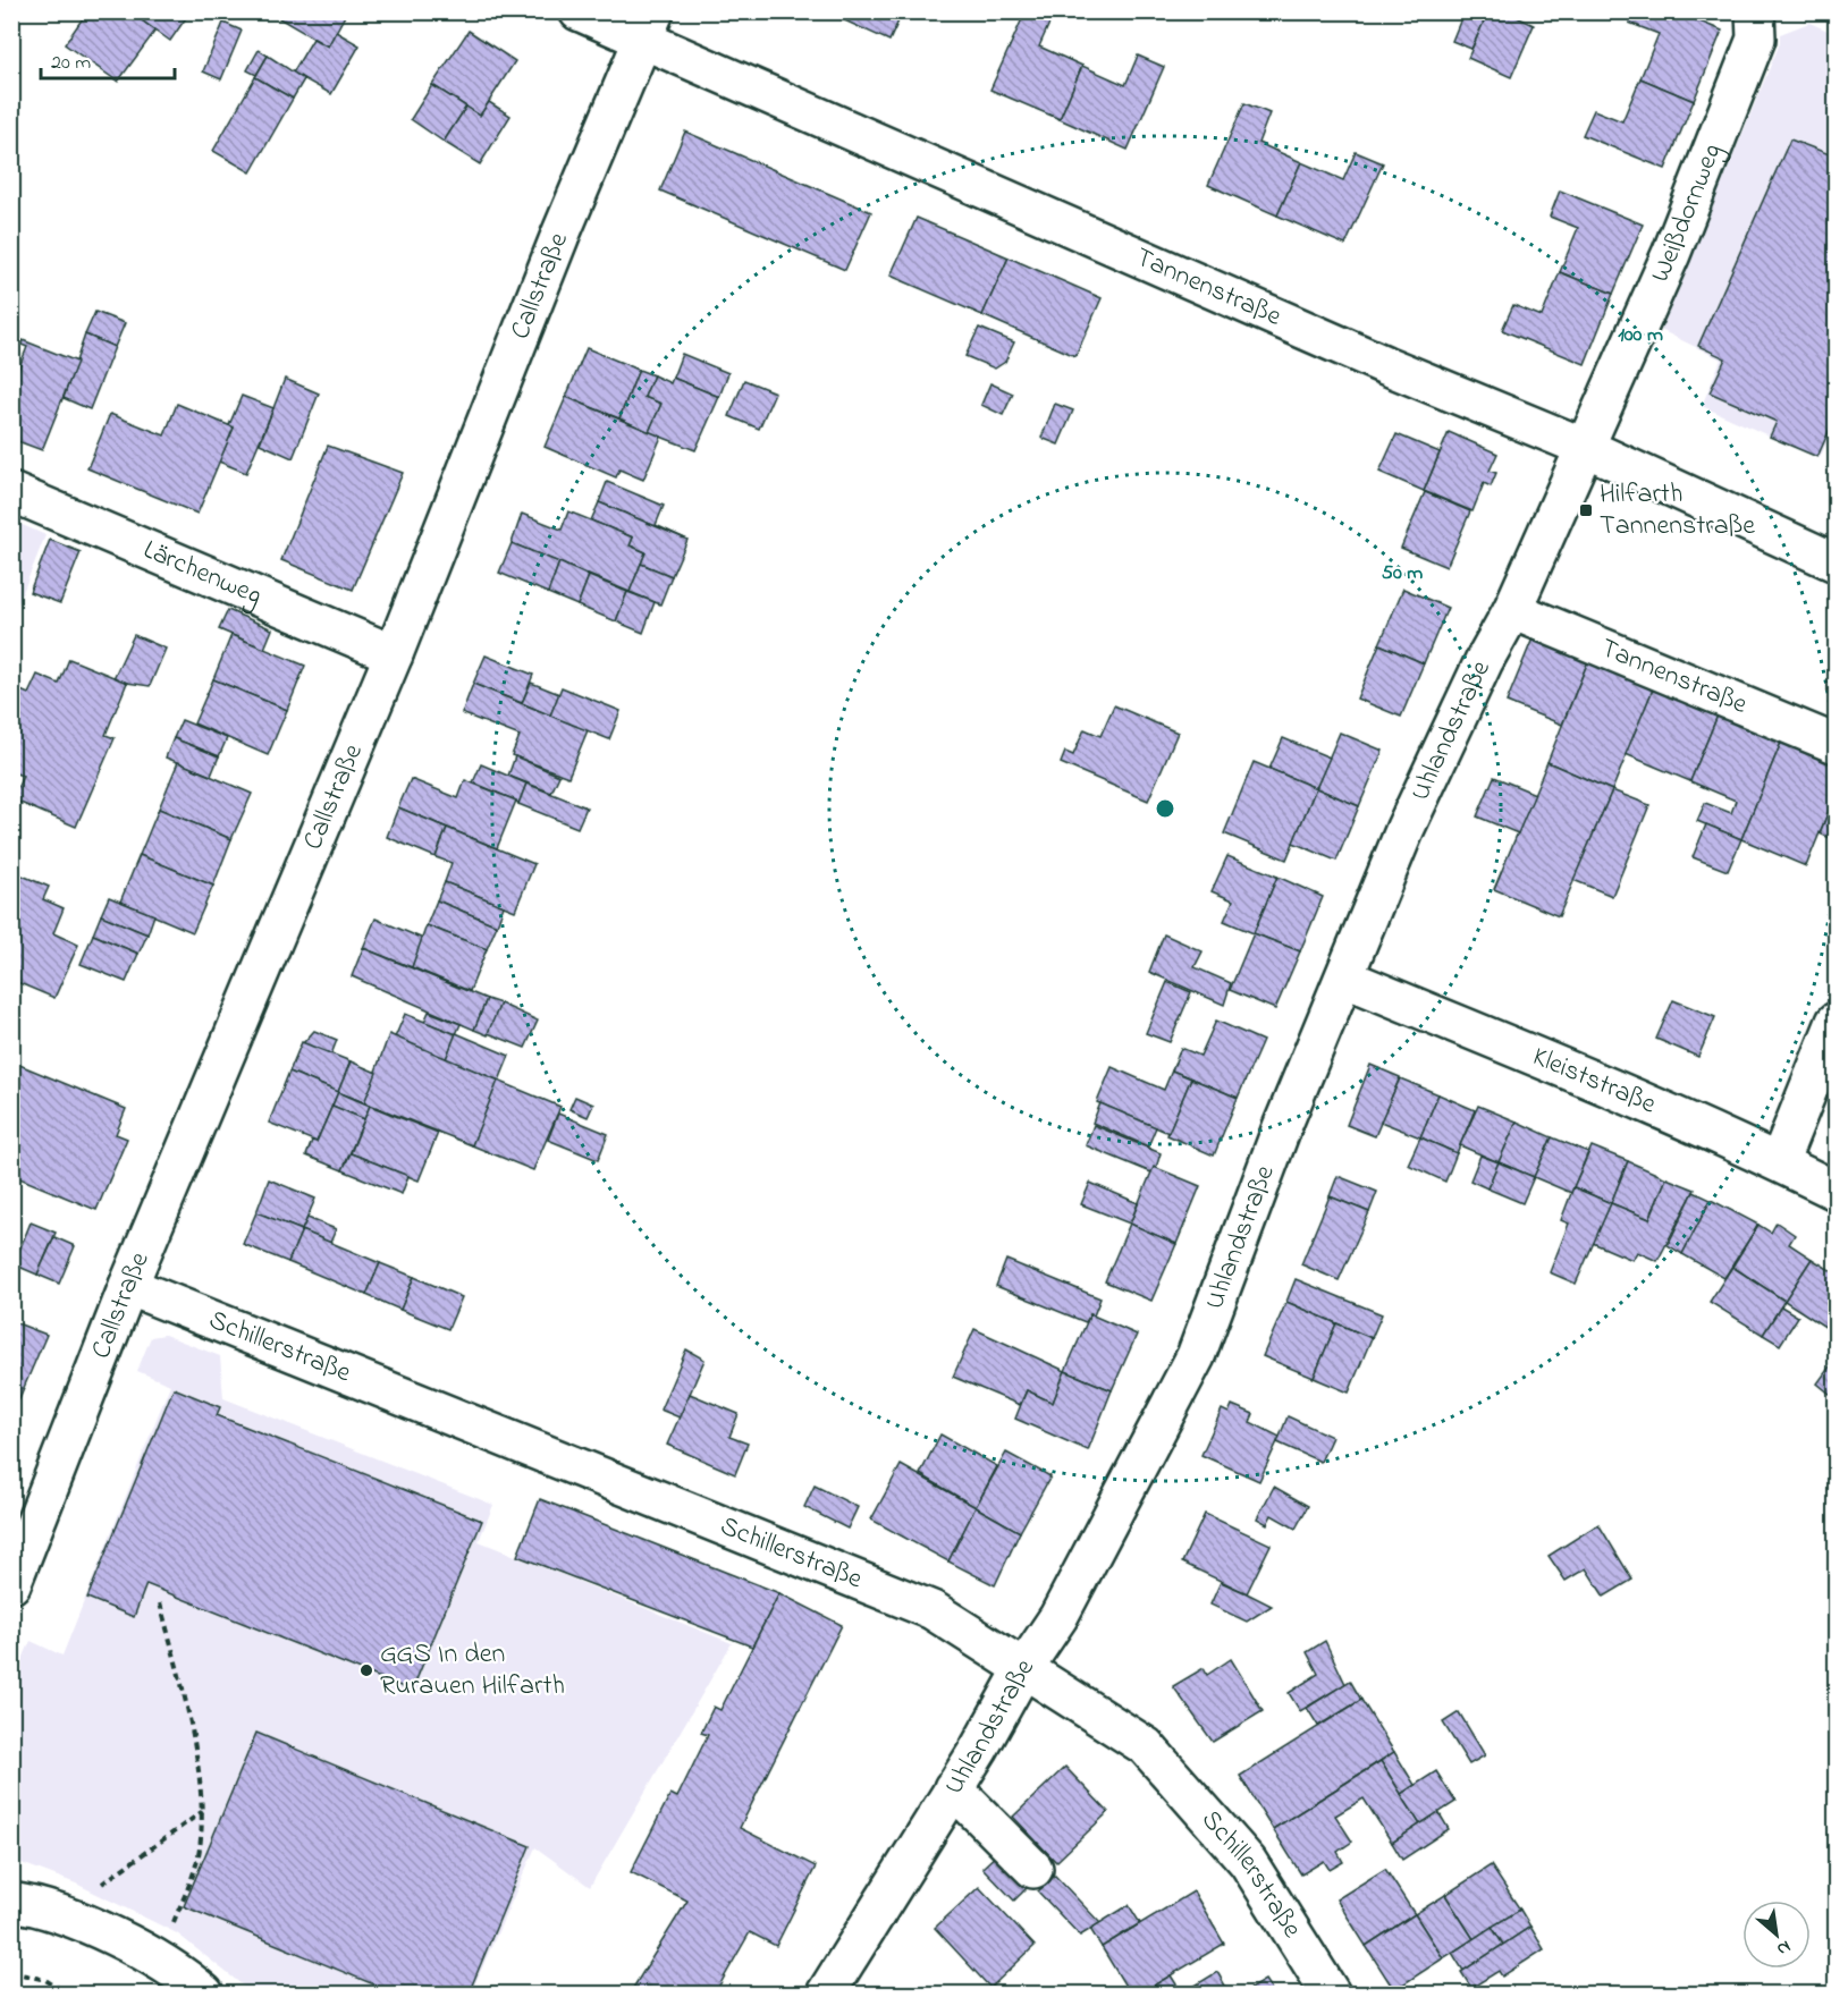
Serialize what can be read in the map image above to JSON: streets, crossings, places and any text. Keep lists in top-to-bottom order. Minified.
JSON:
{"streets":{"street":["Weißdornweg","Callstraße","Tannenstraße","Lärchenweg","Uhlandstraße","Kleiststraße","Schillerstraße"]},"crossings":[["Weißdornweg","Tannenstraße"],["Weißdornweg","Uhlandstraße"],["Callstraße","Tannenstraße"],["Callstraße","Lärchenweg"],["Callstraße","Schillerstraße"],["Tannenstraße","Uhlandstraße"],["Uhlandstraße","Kleiststraße"],["Uhlandstraße","Schillerstraße"]],"places":{"transit":["Hilfarth Tannenstraße"],"other":["GGS In den Rurauen Hilfarth"]},"scale_bar":"20 m","north":"bottom right","rings":["100 m","50 m"]}
